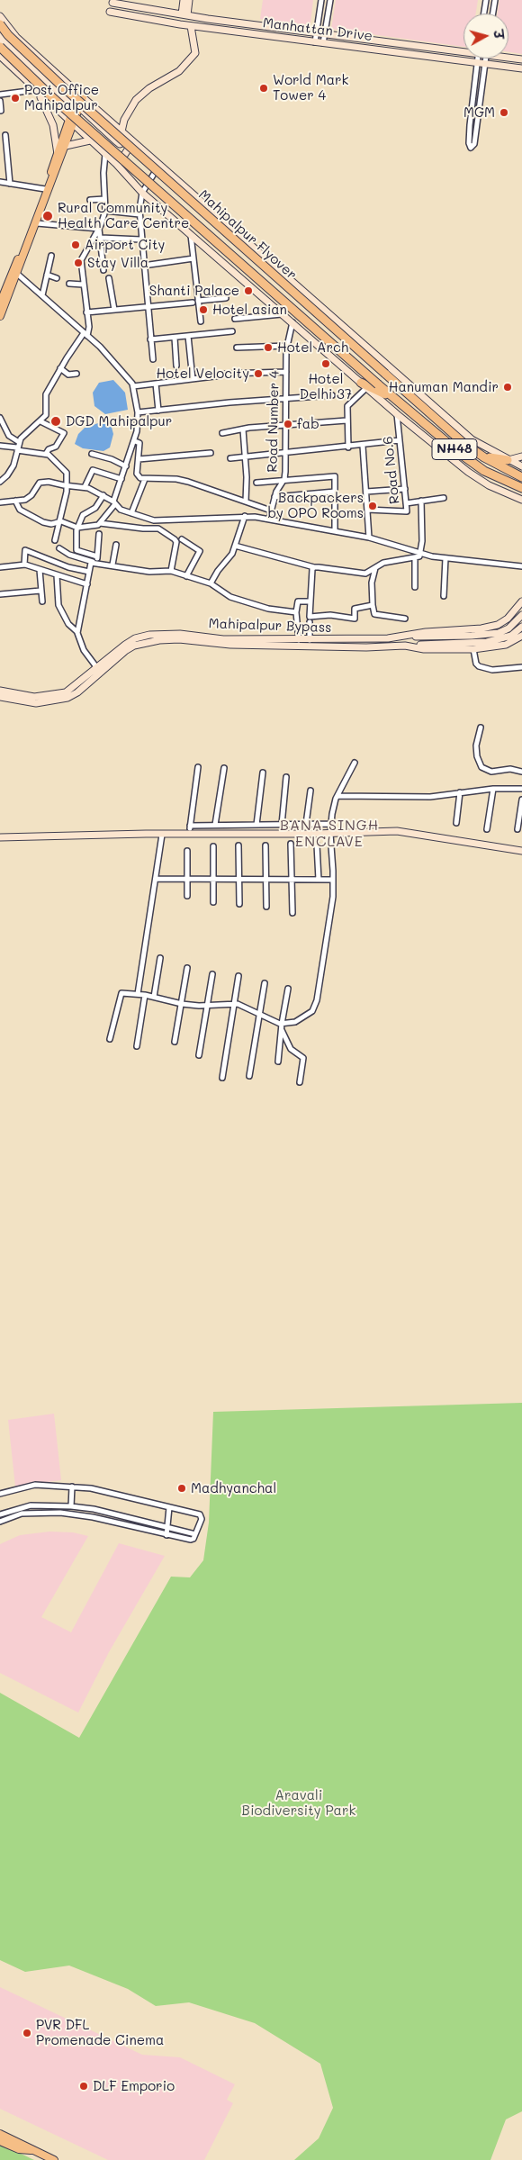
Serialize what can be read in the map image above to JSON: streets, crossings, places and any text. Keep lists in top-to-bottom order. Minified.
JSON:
{"streets":{"highway":["Mahipalpur Flyover","NH48"],"street":["Manhattan Drive","Road Number 4","Road No.6","Mahipalpur Bypass"]},"crossings":[["Mahipalpur Flyover","NH48"]],"districts":["BANA SINGH ENCLAVE"],"parks":["Aravali Biodiversity Park"],"places":["World Mark Tower 4","Post Office Mahipalpur","MGM","Rural Community Health Care Centre","Airport City","Stay Villa","Shanti Palace","Hotel asian","Hotel Arch","Hotel Delhi 37","Hotel Velocity","Hanuman Mandir","DGD Mahipalpur","fab","Backpackers by OPO Rooms","Madhyanchal","PVR DFL Promenade Cinema","DLF Emporio"],"north":"right"}
